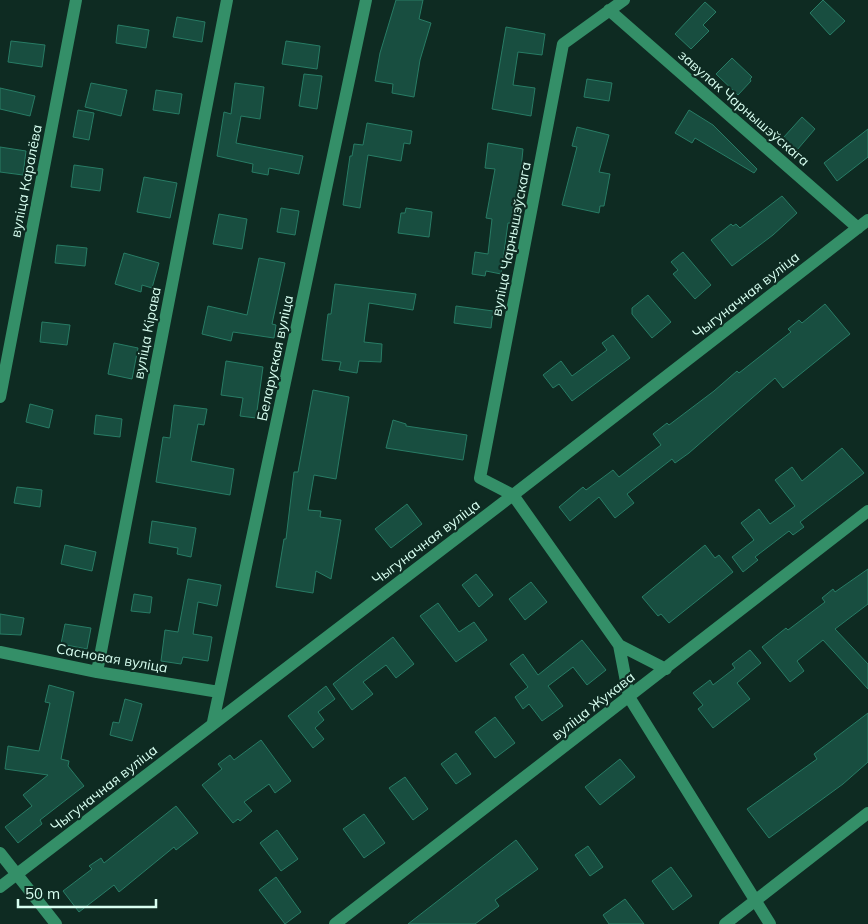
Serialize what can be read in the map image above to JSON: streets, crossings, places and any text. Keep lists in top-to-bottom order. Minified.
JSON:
{"streets":{"street":["завулак Чарнышэўскага","вуліца Каралёва","вуліца Чарнышэўскага","Чыгуначная вуліца","вуліца Кірава","Беларуская вуліца","Сасновая вуліца","вуліца Жукава"]},"crossings":[["завулак Чарнышэўскага","вуліца Чарнышэўскага"],["завулак Чарнышэўскага","Чыгуначная вуліца"],["вуліца Чарнышэўскага","Чыгуначная вуліца"],["Чыгуначная вуліца","Беларуская вуліца"],["вуліца Кірава","Сасновая вуліца"],["Беларуская вуліца","Сасновая вуліца"]],"scale_bar":"50 m"}
